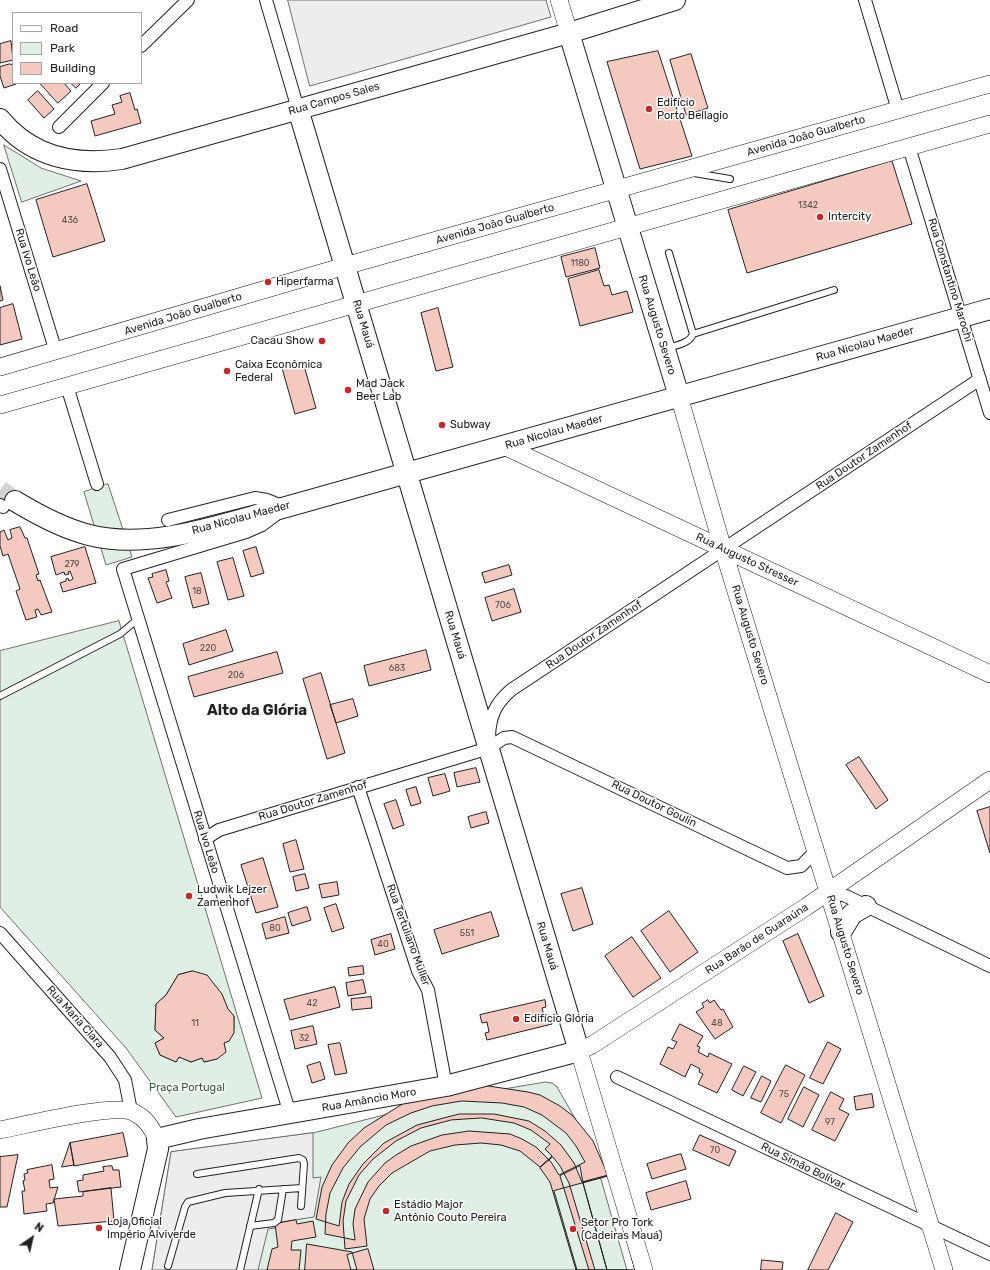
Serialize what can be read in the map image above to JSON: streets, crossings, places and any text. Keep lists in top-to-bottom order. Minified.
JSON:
{"streets":{"main road":["Rua Campos Sales","Rua Mauá","Rua Augusto Severo","Rua Nicolau Maeder","Rua Amâncio Moro"],"street":["Avenida João Gualberto","Rua Ivo Leão","Rua Constantino Marochi","Rua Doutor Zamenhof","Rua Augusto Stresser","Rua Doutor Goulin","Rua Tertuliano Müller","Rua Barão de Guaraúna","Rua Maria Clara","Rua Simão Bolívar"]},"crossings":[["Rua Campos Sales","Rua Mauá"],["Rua Campos Sales","Rua Augusto Severo"],["Avenida João Gualberto","Rua Ivo Leão"],["Avenida João Gualberto","Rua Mauá"],["Avenida João Gualberto","Rua Augusto Severo"],["Rua Ivo Leão","Rua Nicolau Maeder"],["Rua Ivo Leão","Rua Doutor Zamenhof"],["Rua Ivo Leão","Rua Amâncio Moro"],["Rua Constantino Marochi","Rua Nicolau Maeder"],["Rua Constantino Marochi","Rua Doutor Zamenhof"],["Rua Mauá","Rua Nicolau Maeder"],["Rua Mauá","Rua Doutor Zamenhof"],["Rua Mauá","Rua Doutor Goulin"],["Rua Mauá","Rua Barão de Guaraúna"],["Rua Mauá","Rua Amâncio Moro"],["Rua Augusto Severo","Rua Nicolau Maeder"],["Rua Augusto Severo","Rua Doutor Zamenhof"],["Rua Augusto Severo","Rua Augusto Stresser"],["Rua Augusto Severo","Rua Doutor Goulin"],["Rua Augusto Severo","Rua Barão de Guaraúna"],["Rua Augusto Severo","Rua Simão Bolívar"],["Rua Nicolau Maeder","Rua Augusto Stresser"],["Rua Doutor Zamenhof","Rua Augusto Stresser"],["Rua Doutor Zamenhof","Rua Doutor Goulin"],["Rua Doutor Zamenhof","Rua Tertuliano Müller"],["Rua Tertuliano Müller","Rua Amâncio Moro"],["Rua Barão de Guaraúna","Rua Amâncio Moro"]],"districts":["Alto da Glória"],"parks":["Praça Portugal"],"places":["Edifício Porto Bellagio","Intercity","Hiperfarma","Cacau Show","Caixa Econômica Federal","Mad Jack Beer Lab","Subway","Ludwik Lejzer Zamenhof","Edifício Glória","Estádio Major Antônio Couto Pereira","Loja Oficial Império Alviverde","Setor Pro Tork (Cadeiras Mauá)"],"house_numbers":["1342","436","1180","279","18","706","220","683","206","80","551","40","42","11","48","32","75","97","70"],"legend":["Road","Park","Building"],"north":"top right"}
